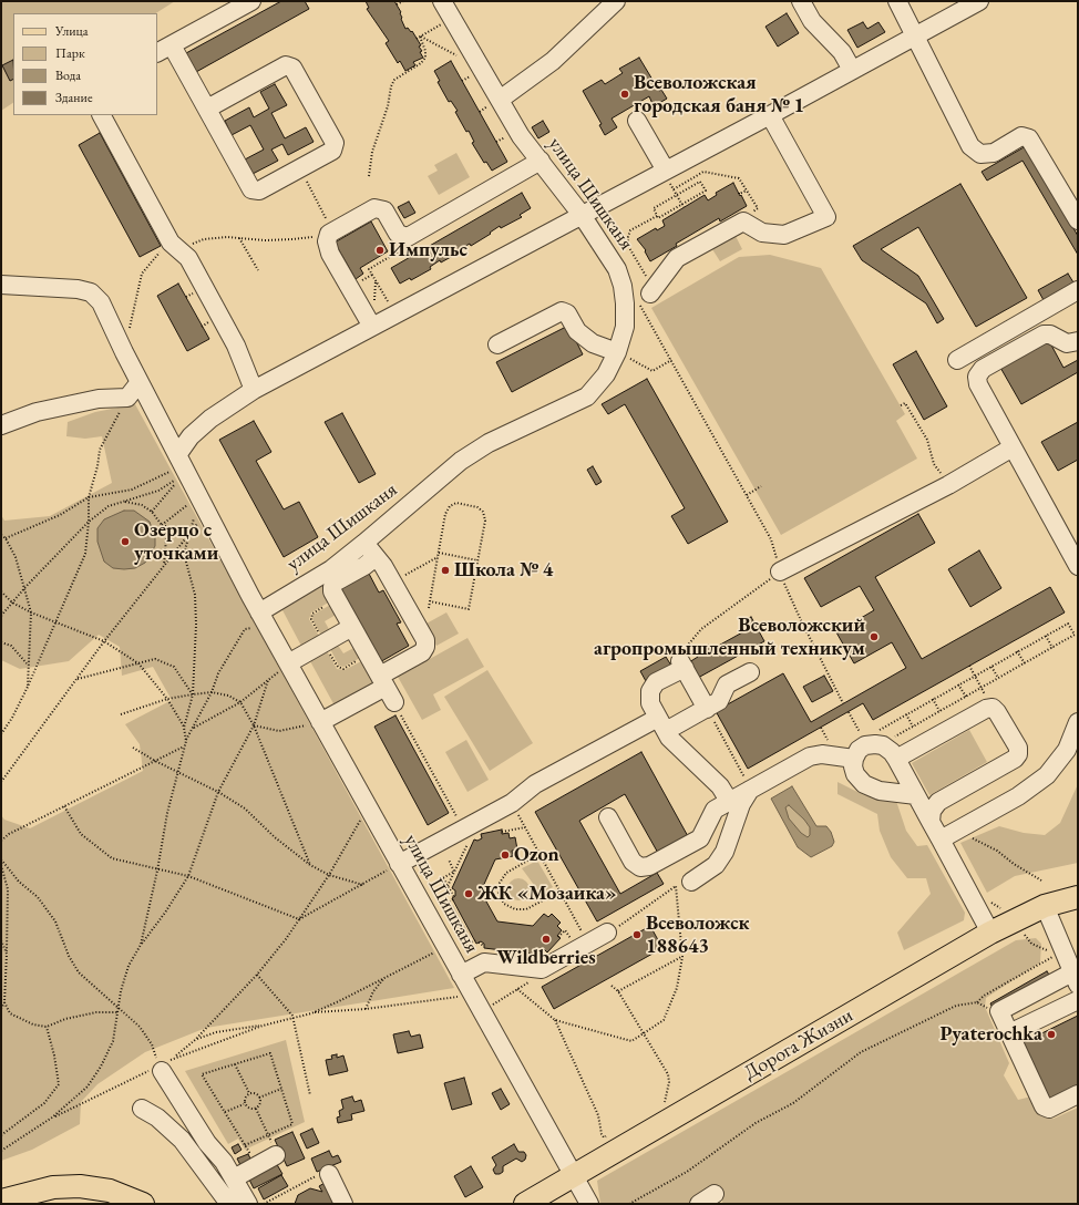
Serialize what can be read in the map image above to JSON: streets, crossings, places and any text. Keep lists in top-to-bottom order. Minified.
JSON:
{"streets":{"main road":["Дорога Жизни"],"street":["улица Шишканя"]},"crossings":[["улица Шишканя","Дорога Жизни"]],"places":["Всеволожская городская баня № 1","Импульс","Озерцо с уточками","Школа № 4","Всеволожский агропромышленный техникум","Ozon","ЖК «Мозаика»","Всеволожск 188643","Wildberries","Pyaterochka"],"legend":["Улица","Парк","Вода","Здание"]}
